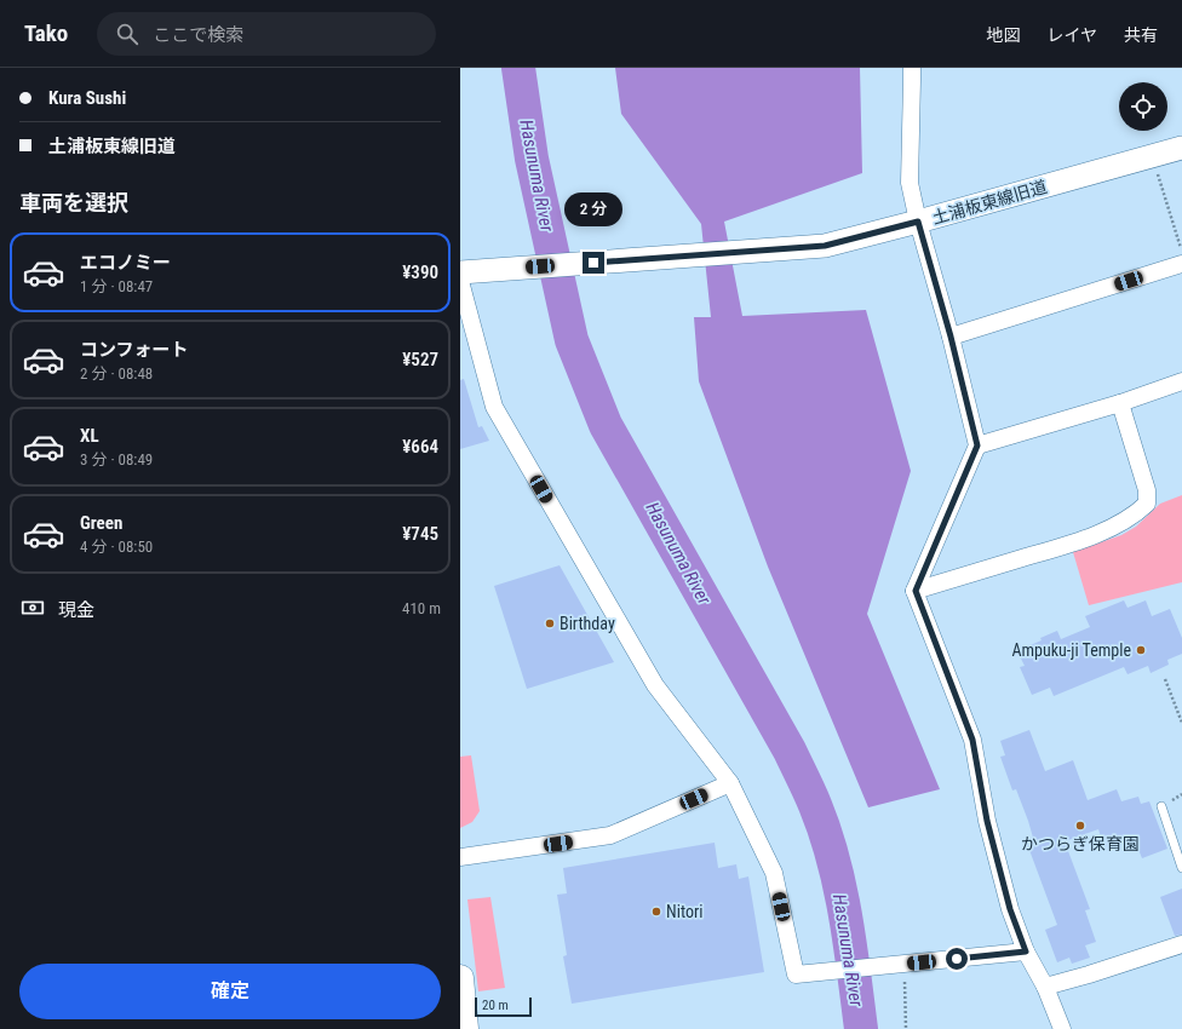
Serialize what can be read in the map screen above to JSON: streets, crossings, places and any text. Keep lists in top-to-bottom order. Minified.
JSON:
{"streets":{"street":["土浦板東線旧道"]},"water":["Hasunuma River"],"places":["Birthday","Ampuku-ji Temple","かつらぎ保育園","Nitori"],"scale_bar":"20 m","page":{"header":"Tako","search":"ここで検索","nav":["地図","レイヤ","共有"],"banner":["Kura Sushi","土浦板東線旧道"],"heading":"車両を選択","bubble":"2 分","list":[{"name":"エコノミー","note":"1 分 · 08:47","value":"¥390"},{"name":"コンフォート","note":"2 分 · 08:48","value":"¥527"},{"name":"XL","note":"3 分 · 08:49","value":"¥664"},{"name":"Green","note":"4 分 · 08:50","value":"¥745"}],"pay":["現金","410 m"],"buttons":"確定","scale":"20 m"}}
